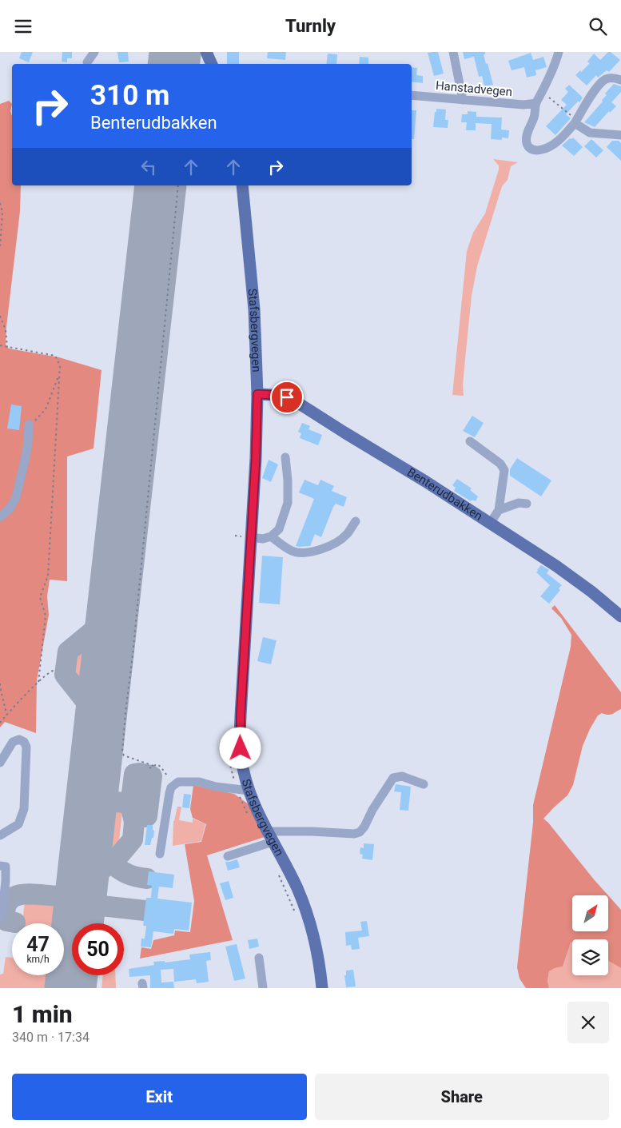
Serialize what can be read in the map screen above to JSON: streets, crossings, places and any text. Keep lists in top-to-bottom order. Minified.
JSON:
{"streets":{"main road":["Stafsbergvegen","Benterudbakken"],"street":["Hanstadvegen"]},"crossings":[["Stafsbergvegen","Benterudbakken"]],"north":"top right","page":{"header":"Turnly","turn":["310 m","Benterudbakken"],"speed":"47 km/h","limit":"50","heading":["1 min","340 m · 17:34"],"buttons":["Exit","Share"]}}
